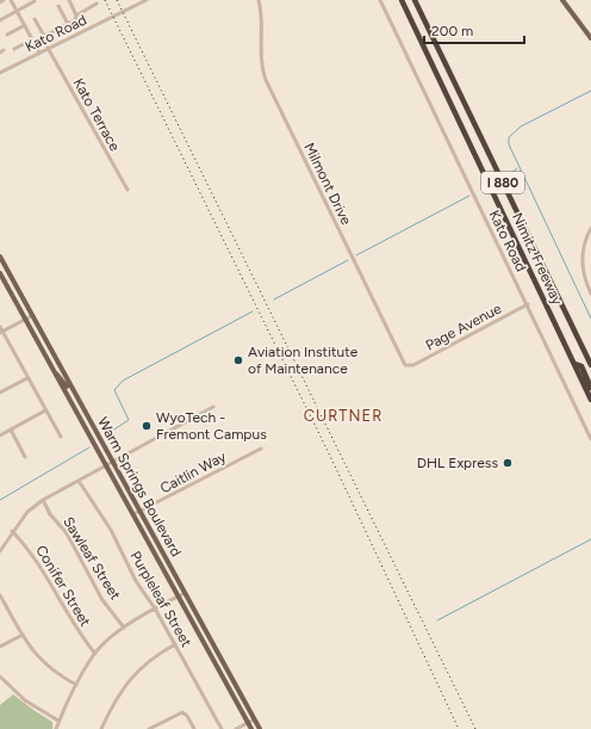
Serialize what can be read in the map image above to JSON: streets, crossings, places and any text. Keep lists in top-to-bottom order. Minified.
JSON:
{"streets":{"highway":["I 880","Nimitz Freeway"],"main road":["Warm Springs Boulevard"],"street":["Kato Road","Kato Terrace","Milmont Drive","Page Avenue","Caitlin Way","Sawleaf Street","Conifer Street","Purpleleaf Street"]},"crossings":[["Kato Road","Kato Terrace"],["Kato Road","Page Avenue"],["I 880","Nimitz Freeway"],["Milmont Drive","Page Avenue"],["Caitlin Way","Warm Springs Boulevard"]],"districts":["CURTNER"],"places":["Aviation Institute of Maintenance","WyoTech - Fremont Campus","DHL Express"],"scale_bar":"200 m"}
